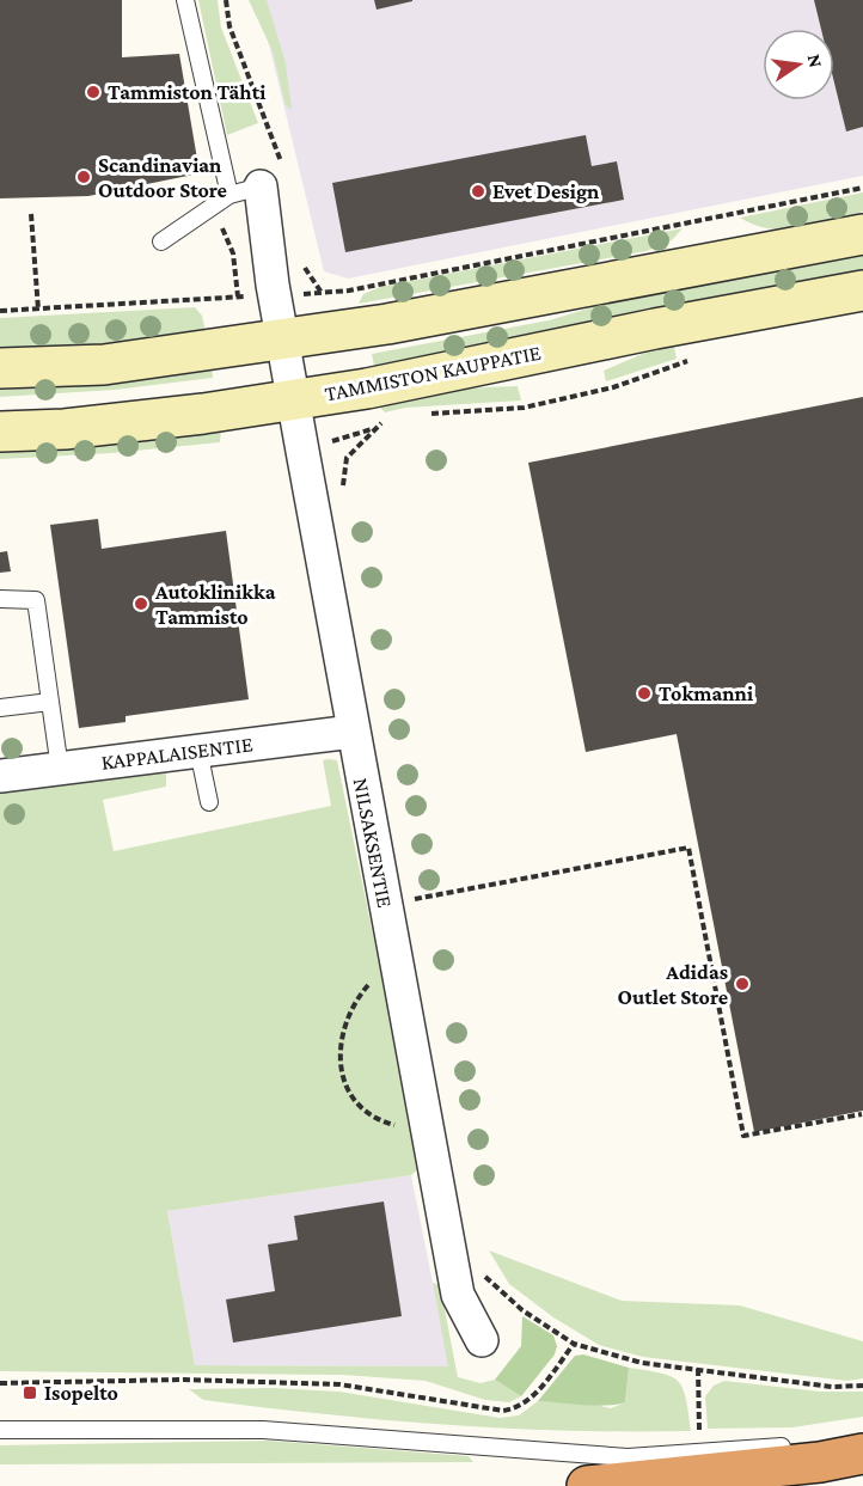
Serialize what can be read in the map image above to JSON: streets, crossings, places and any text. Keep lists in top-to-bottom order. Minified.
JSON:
{"streets":{"main road":["TAMMISTON KAUPPATIE"],"street":["KAPPALAISENTIE","NILSAKSENTIE"]},"crossings":[["TAMMISTON KAUPPATIE","NILSAKSENTIE"],["KAPPALAISENTIE","NILSAKSENTIE"]],"places":{"other":["Tammiston Tähti","Scandinavian Outdoor Store","Evet Design","Autoklinikka Tammisto","Tokmanni","Adidas Outlet Store"],"transit":["Isopelto"]},"north":"right"}
